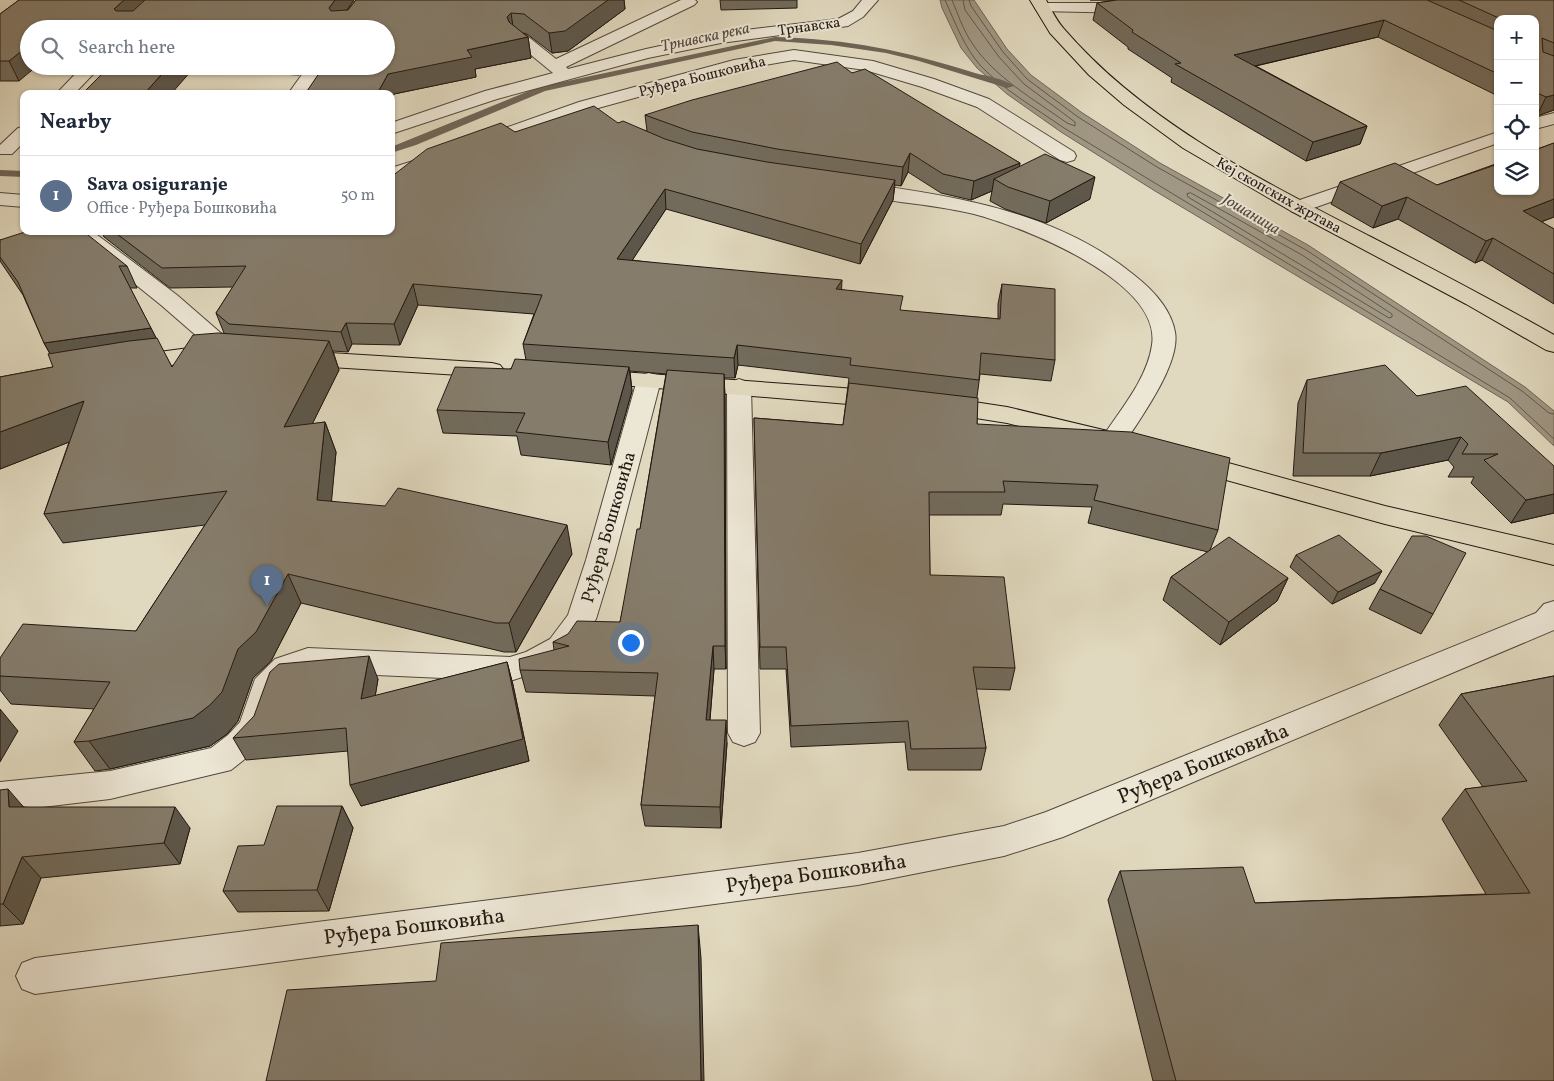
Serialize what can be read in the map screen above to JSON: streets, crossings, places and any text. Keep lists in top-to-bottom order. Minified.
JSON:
{"streets":{"main road":["Кеј скопских жртава"],"street":["Трнавска","Руђера Бошковића"]},"water":["Трнавска река","Јошаница"],"page":{"map_buttons":["+","−"],"search":"Search here","heading":"Nearby","list":[{"mark":"1","name":"Sava osiguranje","note":"Office · Руђера Бошковића","value":"50 m"}],"pins":"1"}}
